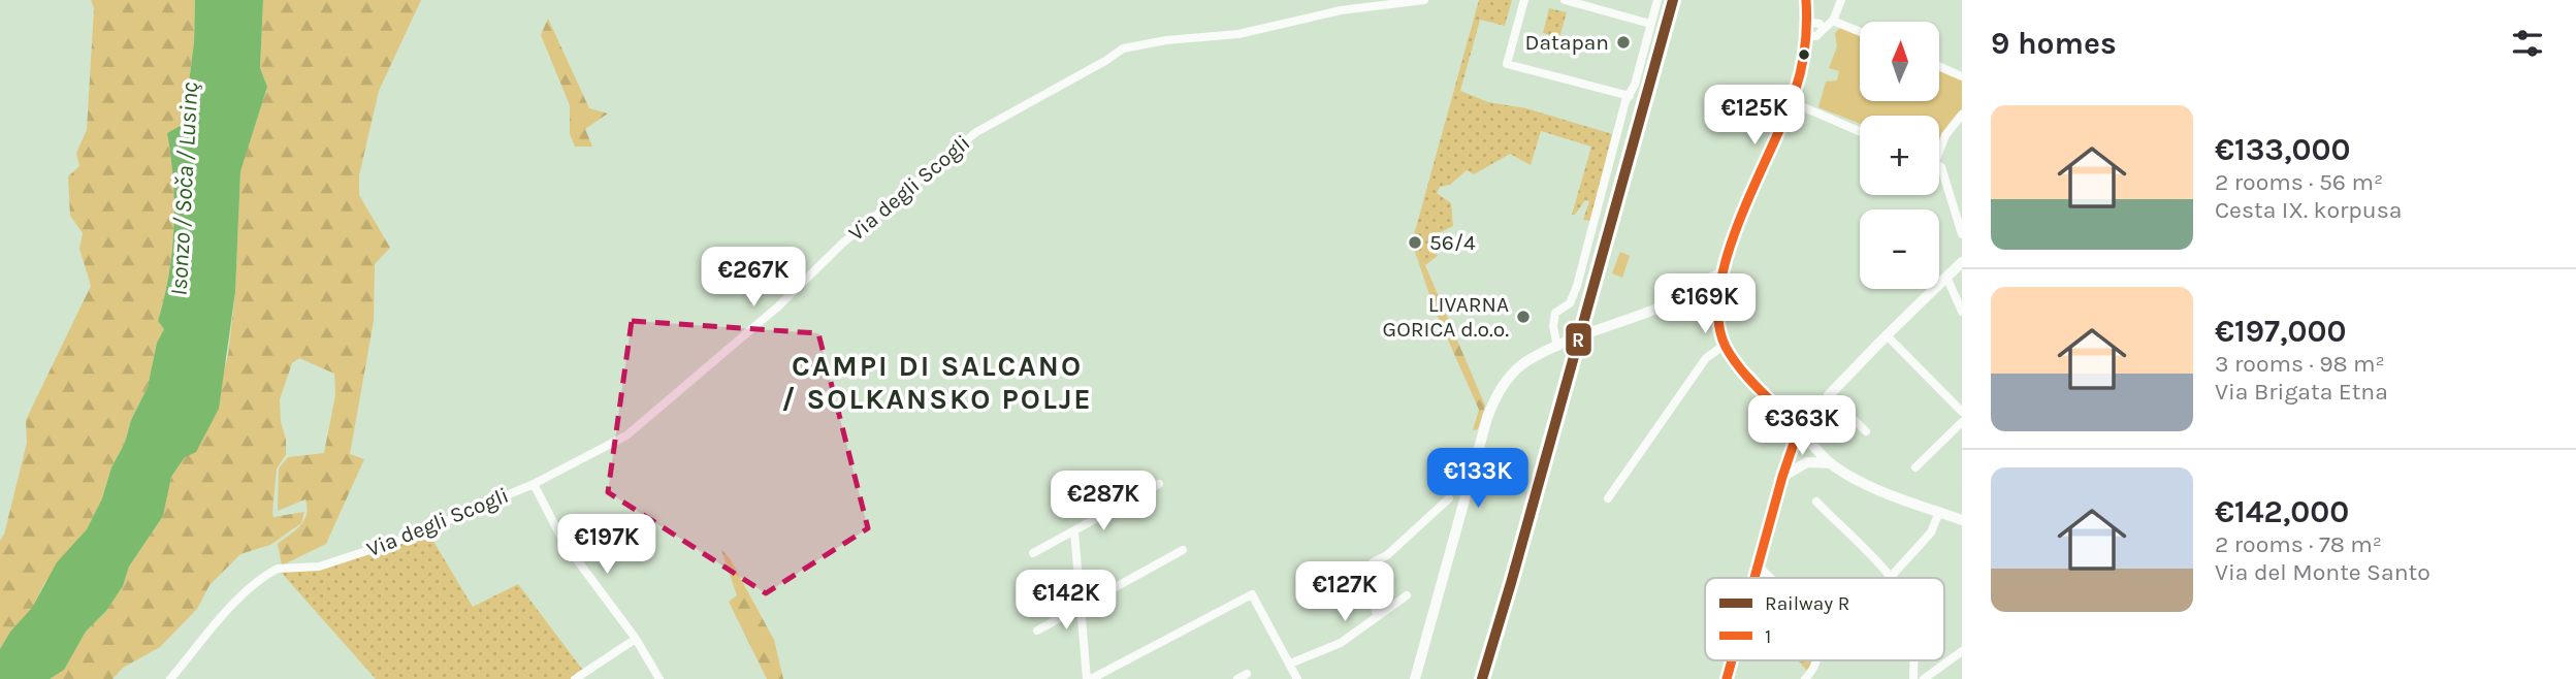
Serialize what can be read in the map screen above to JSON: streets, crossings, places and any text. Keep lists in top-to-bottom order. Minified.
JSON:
{"streets":{"street":["Via degli Scogli"]},"districts":["CAMPI DI SALCANO / SOLKANSKO POLJE"],"water":["Isonzo / Soča / Lusinç"],"places":["Datapan","56/4","LIVARNA GORICA d.o.o."],"lines":["rail line R","transit line 1"],"legend":["Railway R","1"],"north":"top","page":{"heading":"9 homes","map_buttons":["+","−"],"price":["€125K","€267K","€169K","€363K","€133K","€287K","€197K","€127K","€142K"],"list":[{"name":"€133,000","note":"2 rooms · 56 m² · Cesta IX. korpusa"},{"name":"€197,000","note":"3 rooms · 98 m² · Via Brigata Etna"},{"name":"€142,000","note":"2 rooms · 78 m² · Via del Monte Santo"}]}}
